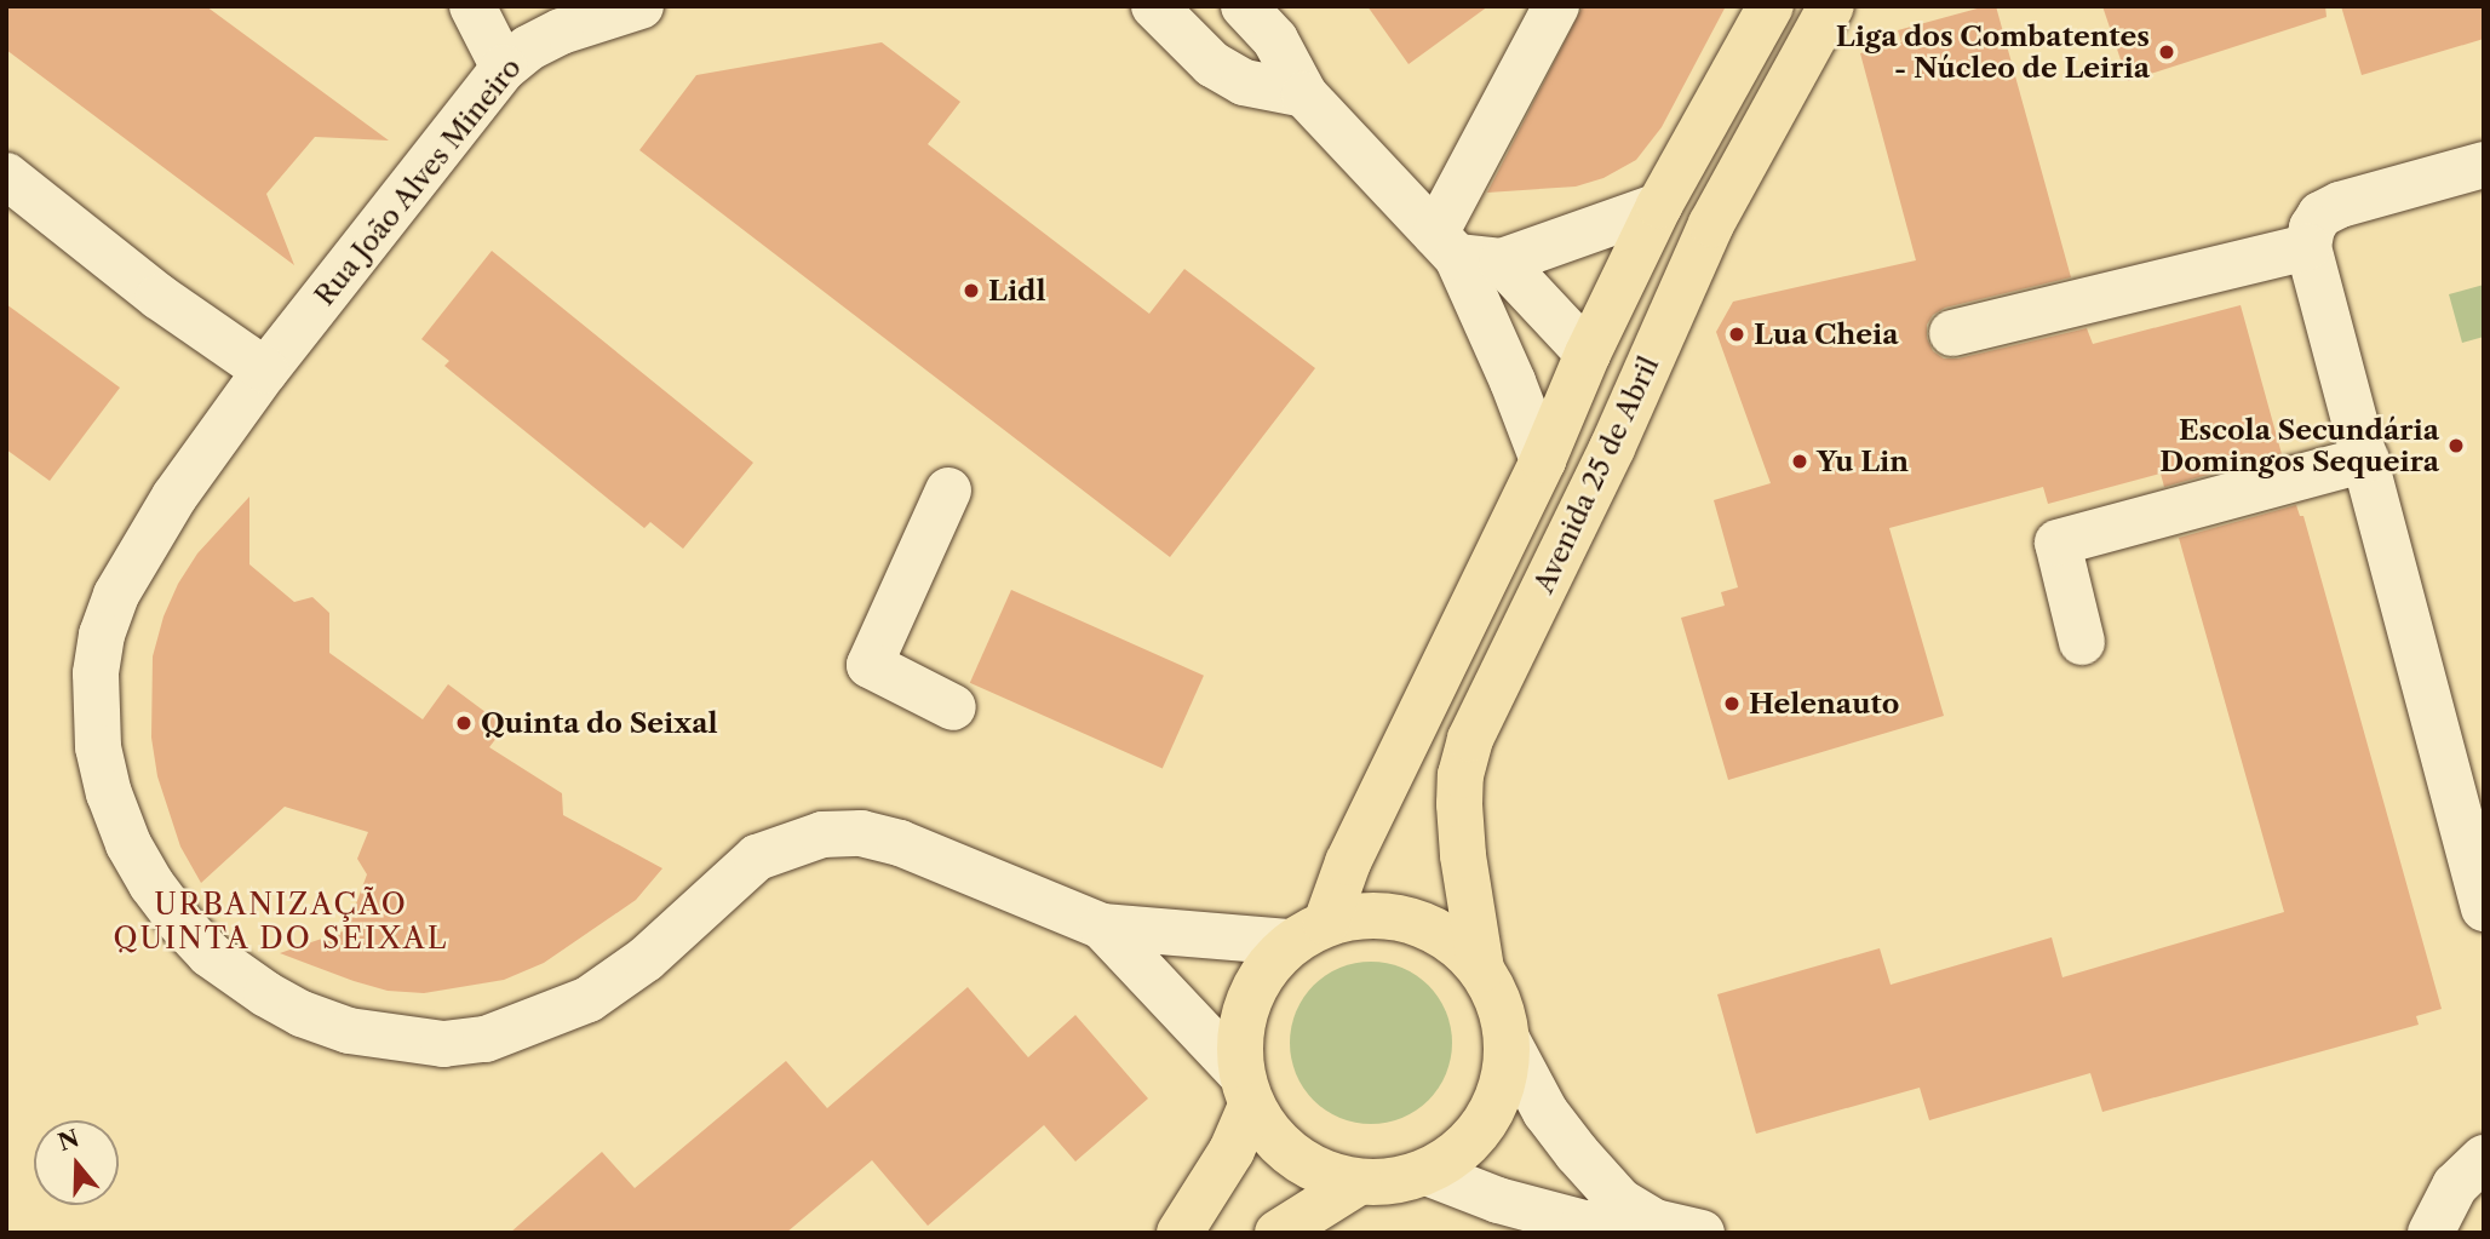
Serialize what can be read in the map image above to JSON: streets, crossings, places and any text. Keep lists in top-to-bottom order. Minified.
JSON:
{"streets":{"main road":["Avenida 25 de Abril"],"street":["Rua João Alves Mineiro"]},"districts":["URBANIZAÇÃO QUINTA DO SEIXAL"],"places":["Liga dos Combatentes - Núcleo de Leiria","Lidl","Lua Cheia","Escola Secundária Domingos Sequeira","Yu Lin","Helenauto","Quinta do Seixal"],"north":"top"}
